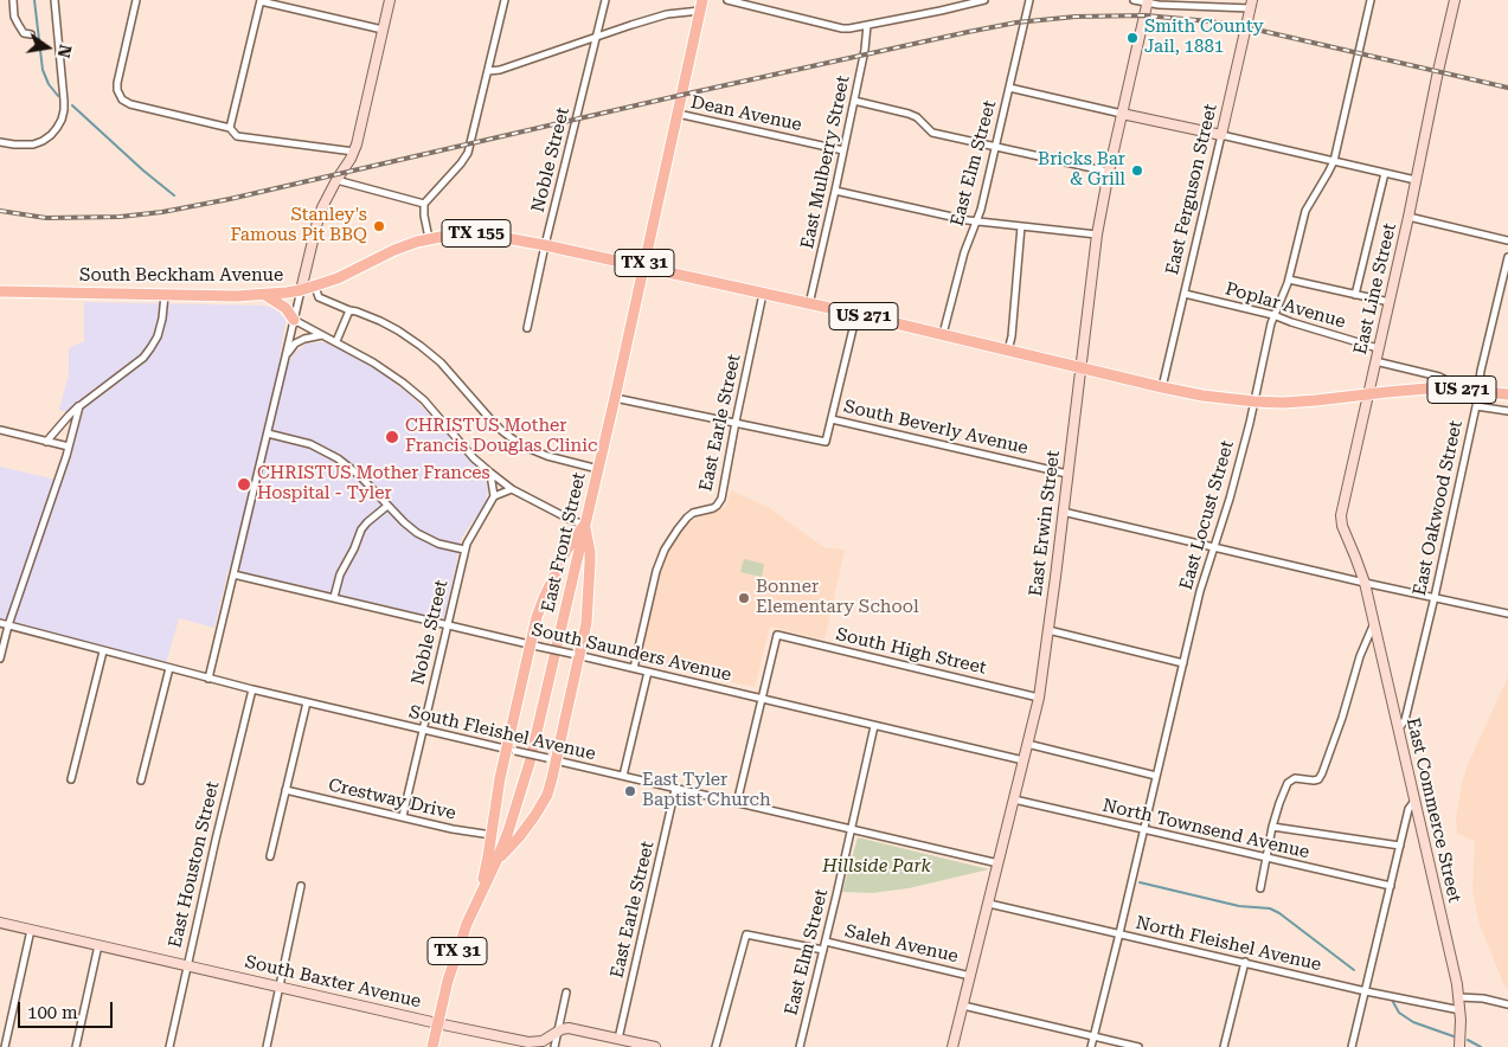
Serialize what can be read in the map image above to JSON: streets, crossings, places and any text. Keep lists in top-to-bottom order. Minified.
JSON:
{"streets":{"main road":["TX 155","TX 31","South Beckham Avenue","US 271","East Front Street"],"street":["Dean Avenue","Noble Street","East Mulberry Street","East Elm Street","East Ferguson Street","East Line Street","Poplar Avenue","East Earle Street","South Beverly Avenue","East Oakwood Street","East Locust Street","East Erwin Street","South High Street","South Saunders Avenue","South Fleishel Avenue","Crestway Drive","East Commerce Street","North Townsend Avenue","East Houston Street","Saleh Avenue","North Fleishel Avenue","South Baxter Avenue"]},"crossings":[["Dean Avenue","East Mulberry Street"],["Dean Avenue","East Front Street"],["Noble Street","South Beckham Avenue"],["Noble Street","South Saunders Avenue"],["Noble Street","South Fleishel Avenue"],["Noble Street","Crestway Drive"],["East Mulberry Street","South Beckham Avenue"],["East Elm Street","South Beckham Avenue"],["East Elm Street","South Saunders Avenue"],["East Elm Street","South Fleishel Avenue"],["East Elm Street","Saleh Avenue"],["East Ferguson Street","Poplar Avenue"],["East Ferguson Street","US 271"],["South Beckham Avenue","US 271"],["South Beckham Avenue","East Earle Street"],["South Beckham Avenue","East Erwin Street"],["South Beckham Avenue","East Front Street"],["East Line Street","Poplar Avenue"],["East Line Street","US 271"],["East Line Street","East Commerce Street"],["Poplar Avenue","East Locust Street"],["US 271","East Oakwood Street"],["US 271","East Locust Street"],["US 271","East Erwin Street"],["East Earle Street","South Saunders Avenue"],["East Earle Street","South Fleishel Avenue"],["East Earle Street","South Baxter Avenue"],["South Beverly Avenue","East Erwin Street"],["East Oakwood Street","East Commerce Street"],["East Locust Street","North Townsend Avenue"],["East Locust Street","North Fleishel Avenue"],["East Erwin Street","South High Street"],["East Erwin Street","South Saunders Avenue"],["East Erwin Street","South Fleishel Avenue"],["East Erwin Street","North Townsend Avenue"],["East Erwin Street","Saleh Avenue"],["East Erwin Street","North Fleishel Avenue"],["East Front Street","South Baxter Avenue"],["South High Street","South Saunders Avenue"],["South Fleishel Avenue","East Houston Street"],["East Commerce Street","North Fleishel Avenue"],["East Houston Street","South Baxter Avenue"]],"parks":["Hillside Park"],"places":["Smith County Jail, 1881","Bricks Bar & Grill","Stanley's Famous Pit BBQ","CHRISTUS Mother Francis Douglas Clinic","CHRISTUS Mother Frances Hospital - Tyler","Bonner Elementary School","East Tyler Baptist Church"],"scale_bar":"100 m","north":"right"}
